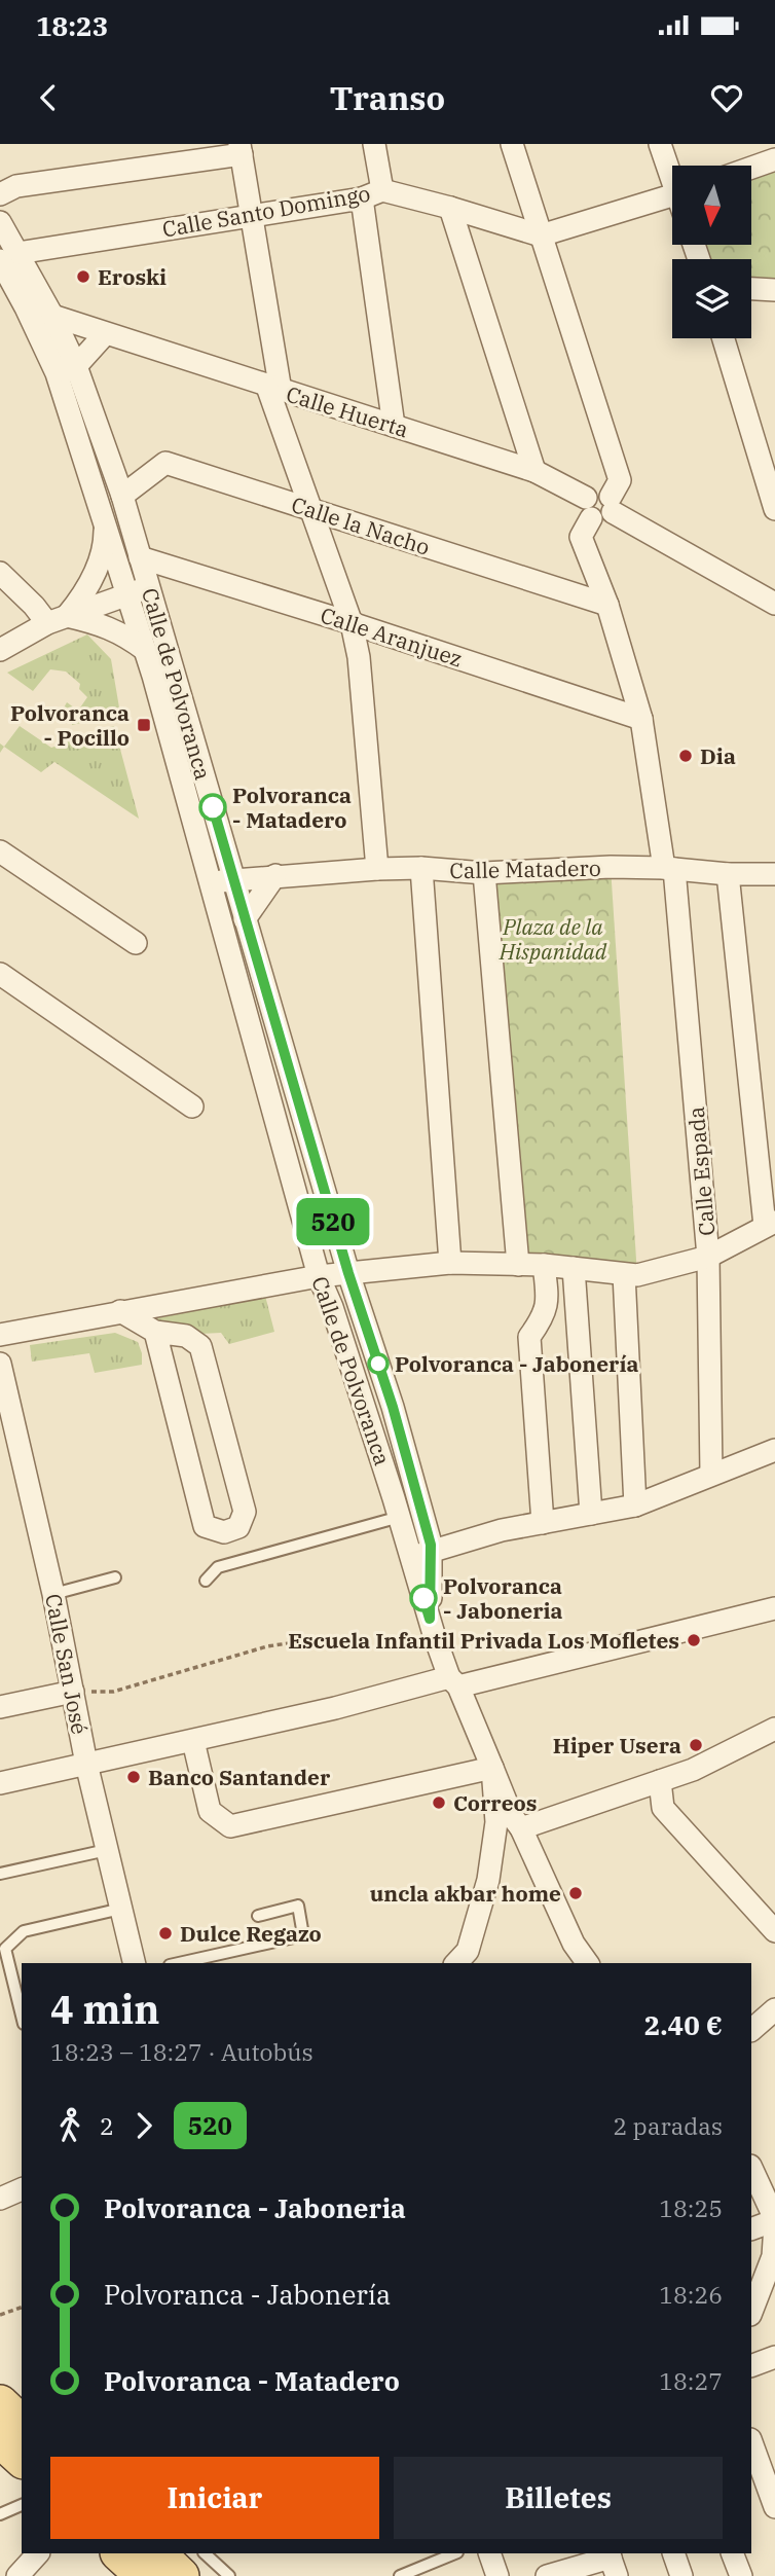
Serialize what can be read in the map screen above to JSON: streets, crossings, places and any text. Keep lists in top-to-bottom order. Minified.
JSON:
{"streets":{"street":["Calle Santo Domingo","Calle Huerta","Calle la Nacho","Calle Aranjuez","Calle de Polvoranca","Calle Matadero","Calle Espada","Calle San José"]},"crossings":[["Calle Santo Domingo","Calle de Polvoranca"],["Calle Huerta","Calle de Polvoranca"],["Calle Huerta","Calle Espada"],["Calle la Nacho","Calle de Polvoranca"],["Calle la Nacho","Calle Espada"],["Calle Aranjuez","Calle de Polvoranca"],["Calle Aranjuez","Calle Espada"],["Calle de Polvoranca","Calle Matadero"],["Calle Matadero","Calle Espada"]],"parks":["Plaza de la Hispanidad"],"places":{"other":["Eroski","Dia","Polvoranca - Matadero","Polvoranca - Jabonería","Polvoranca - Jaboneria","Escuela Infantil Privada Los Mofletes","Hiper Usera","Banco Santander","Correos","uncla akbar home","Dulce Regazo"],"transit":["Polvoranca - Pocillo"]},"lines":["bus line 520"],"north":"bottom","page":{"status":"18:23","header":"Transo","on_map":"520","heading":["4 min","18:23 – 18:27 · Autobús","2.40 €"],"legs":["2","520","2 paradas"],"list":[{"name":"Polvoranca - Jaboneria","value":"18:25"},{"name":"Polvoranca - Jabonería","value":"18:26"},{"name":"Polvoranca - Matadero","value":"18:27"}],"buttons":["Iniciar","Billetes"]}}
